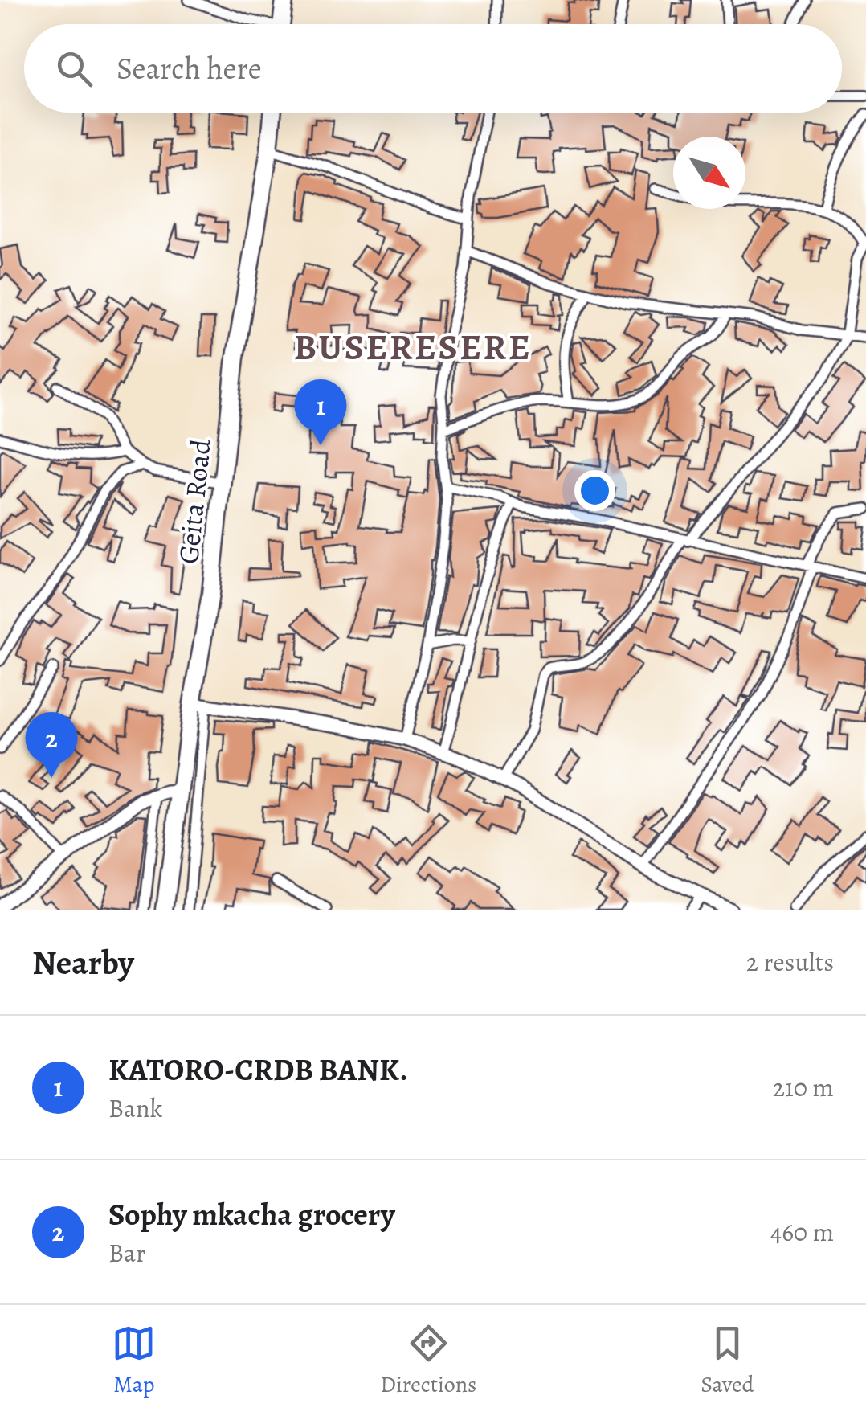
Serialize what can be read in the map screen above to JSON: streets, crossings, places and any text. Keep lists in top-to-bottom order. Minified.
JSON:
{"streets":{"highway":["Geita Road"]},"districts":["BUSERESERE"],"north":"bottom right","page":{"search":"Search here","pins":["1","2"],"heading":["Nearby","2 results"],"list":[{"mark":"1","name":"KATORO-CRDB BANK.","note":"Bank","value":"210 m"},{"mark":"2","name":"Sophy mkacha grocery","note":"Bar","value":"460 m"}],"nav":["Map","Directions","Saved"]}}
